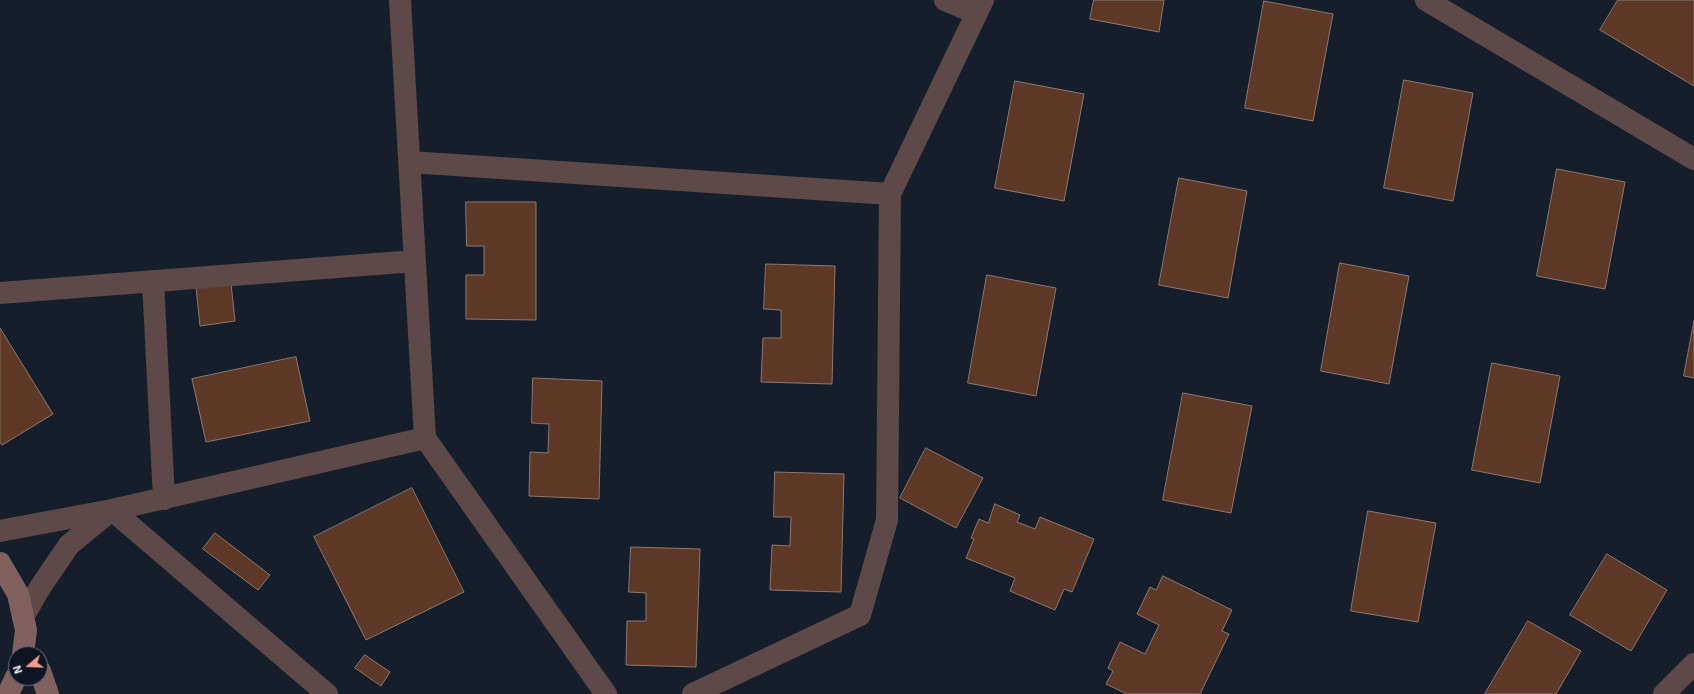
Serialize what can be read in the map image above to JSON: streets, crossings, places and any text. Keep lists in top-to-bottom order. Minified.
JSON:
{"north":"left"}
